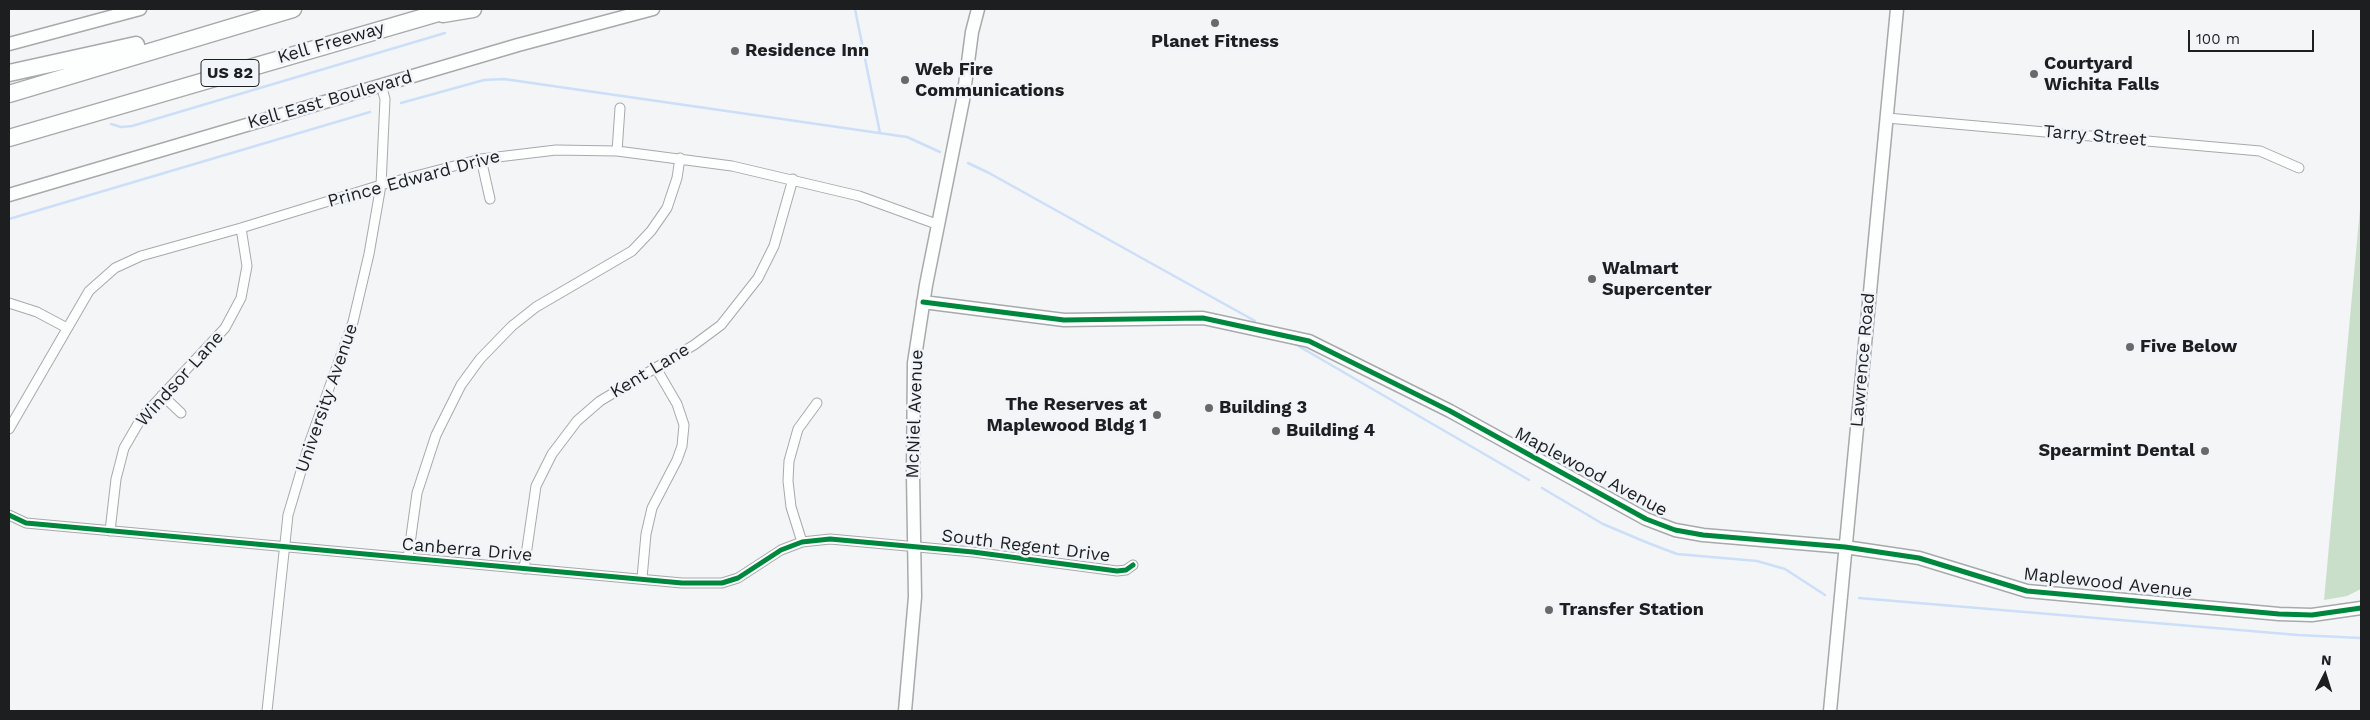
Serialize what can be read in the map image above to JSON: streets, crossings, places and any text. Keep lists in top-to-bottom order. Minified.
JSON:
{"streets":{"highway":["Kell Freeway","US 82"],"street":["Kell East Boulevard","Tarry Street","Prince Edward Drive","Lawrence Road","Kent Lane","Windsor Lane","University Avenue","McNiel Avenue","Maplewood Avenue","South Regent Drive","Canberra Drive"]},"crossings":[["Kell East Boulevard","University Avenue"],["Tarry Street","Lawrence Road"],["Prince Edward Drive","Kent Lane"],["Prince Edward Drive","Windsor Lane"],["Prince Edward Drive","University Avenue"],["Prince Edward Drive","McNiel Avenue"],["Lawrence Road","Maplewood Avenue"],["Kent Lane","Canberra Drive"],["Windsor Lane","Canberra Drive"],["University Avenue","Canberra Drive"],["McNiel Avenue","Maplewood Avenue"],["McNiel Avenue","South Regent Drive"],["McNiel Avenue","Canberra Drive"],["South Regent Drive","Canberra Drive"]],"places":["Planet Fitness","Residence Inn","Courtyard Wichita Falls","Web Fire Communications","Walmart Supercenter","Five Below","Building 3","The Reserves at Maplewood Bldg 1","Building 4","Spearmint Dental","Transfer Station"],"scale_bar":"100 m","north":"top"}
